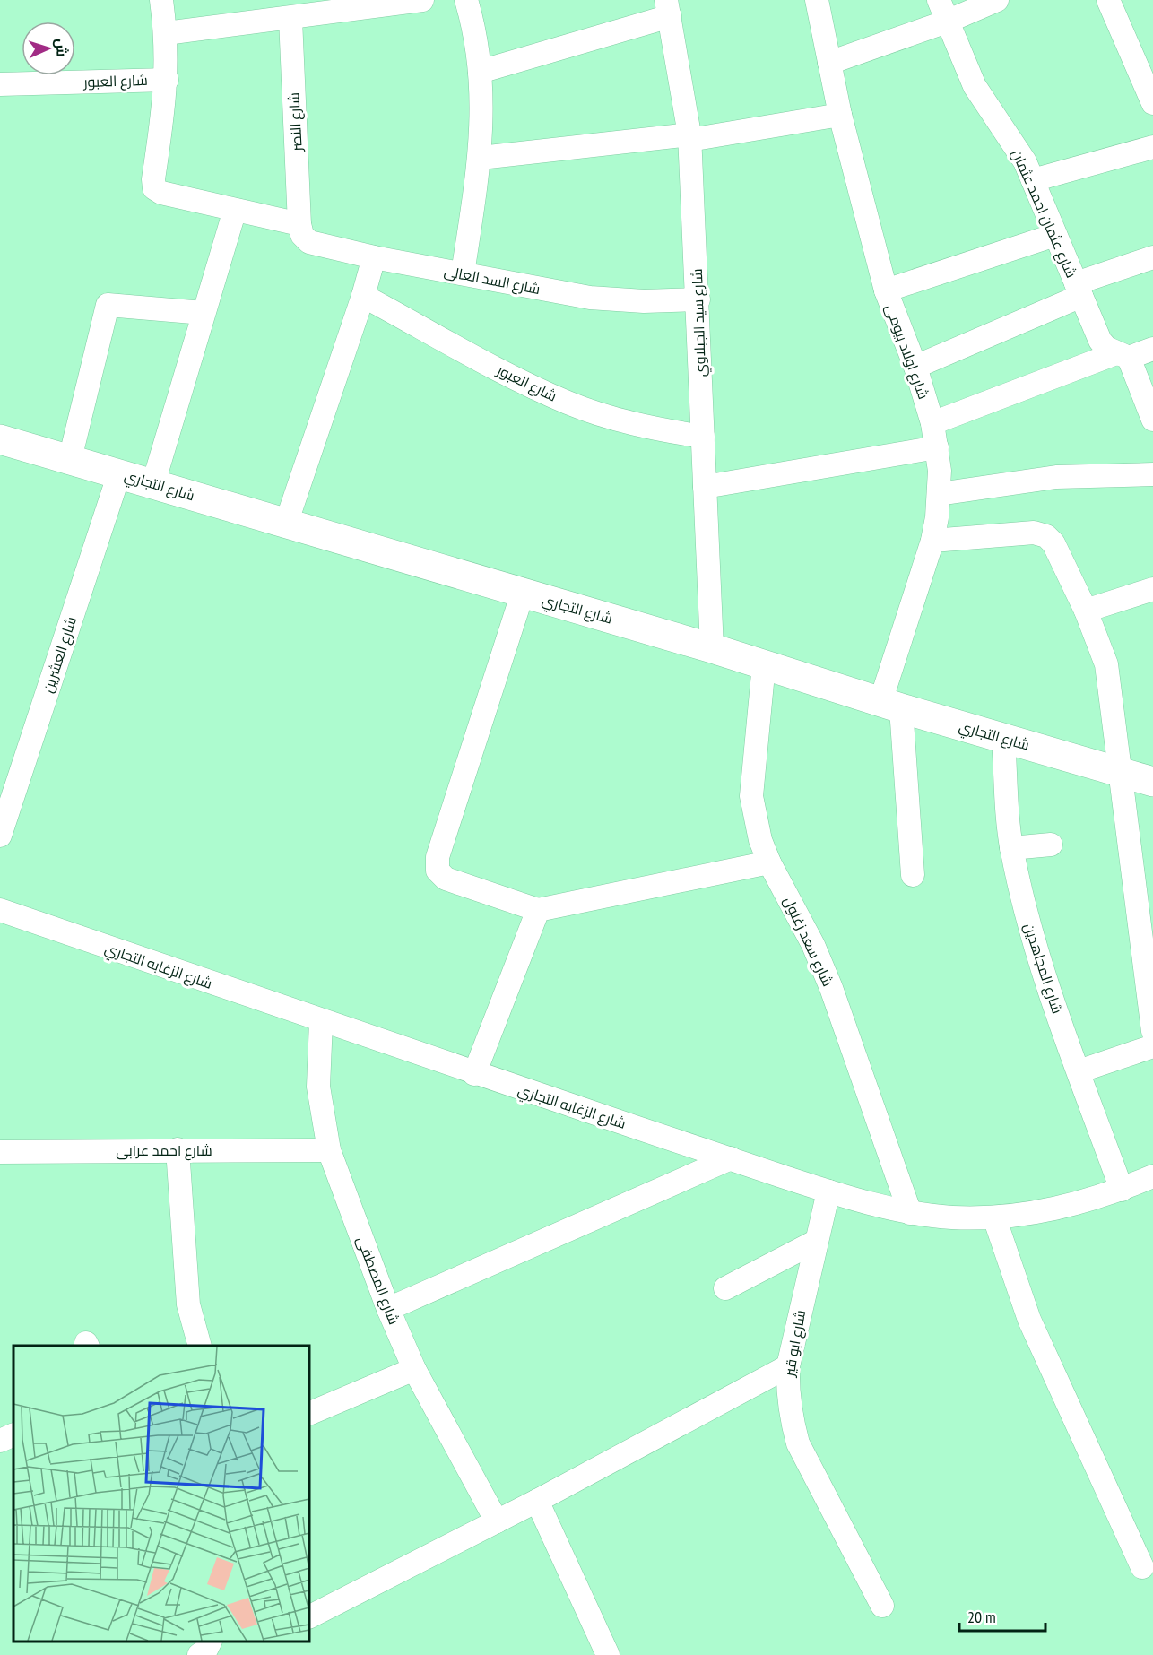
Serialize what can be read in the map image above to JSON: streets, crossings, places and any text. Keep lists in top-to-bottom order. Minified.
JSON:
{"streets":{"street":["شارع العبور","شارع النصر","شارع عثمان احمد عثمان","شارع السد العالى","شارع سيد الجبلاوي","شارع اولاد بيومى","شارع التجاري","شارع العشرين","شارع سعد زغلول","شارع الزغابه التجاري","شارع المجاهدين","شارع احمد عرابى","شارع المصطفى","شارع ابو قير"]},"crossings":[["شارع العبور","شارع سيد الجبلاوي"],["شارع النصر","شارع السد العالى"],["شارع السد العالى","شارع سيد الجبلاوي"],["شارع سيد الجبلاوي","شارع التجاري"],["شارع اولاد بيومى","شارع التجاري"],["شارع التجاري","شارع العشرين"],["شارع التجاري","شارع سعد زغلول"],["شارع التجاري","شارع المجاهدين"],["شارع سعد زغلول","شارع الزغابه التجاري"],["شارع الزغابه التجاري","شارع المجاهدين"],["شارع الزغابه التجاري","شارع المصطفى"],["شارع الزغابه التجاري","شارع ابو قير"],["شارع احمد عرابى","شارع المصطفى"]],"scale_bar":"20 m","north":"right"}
